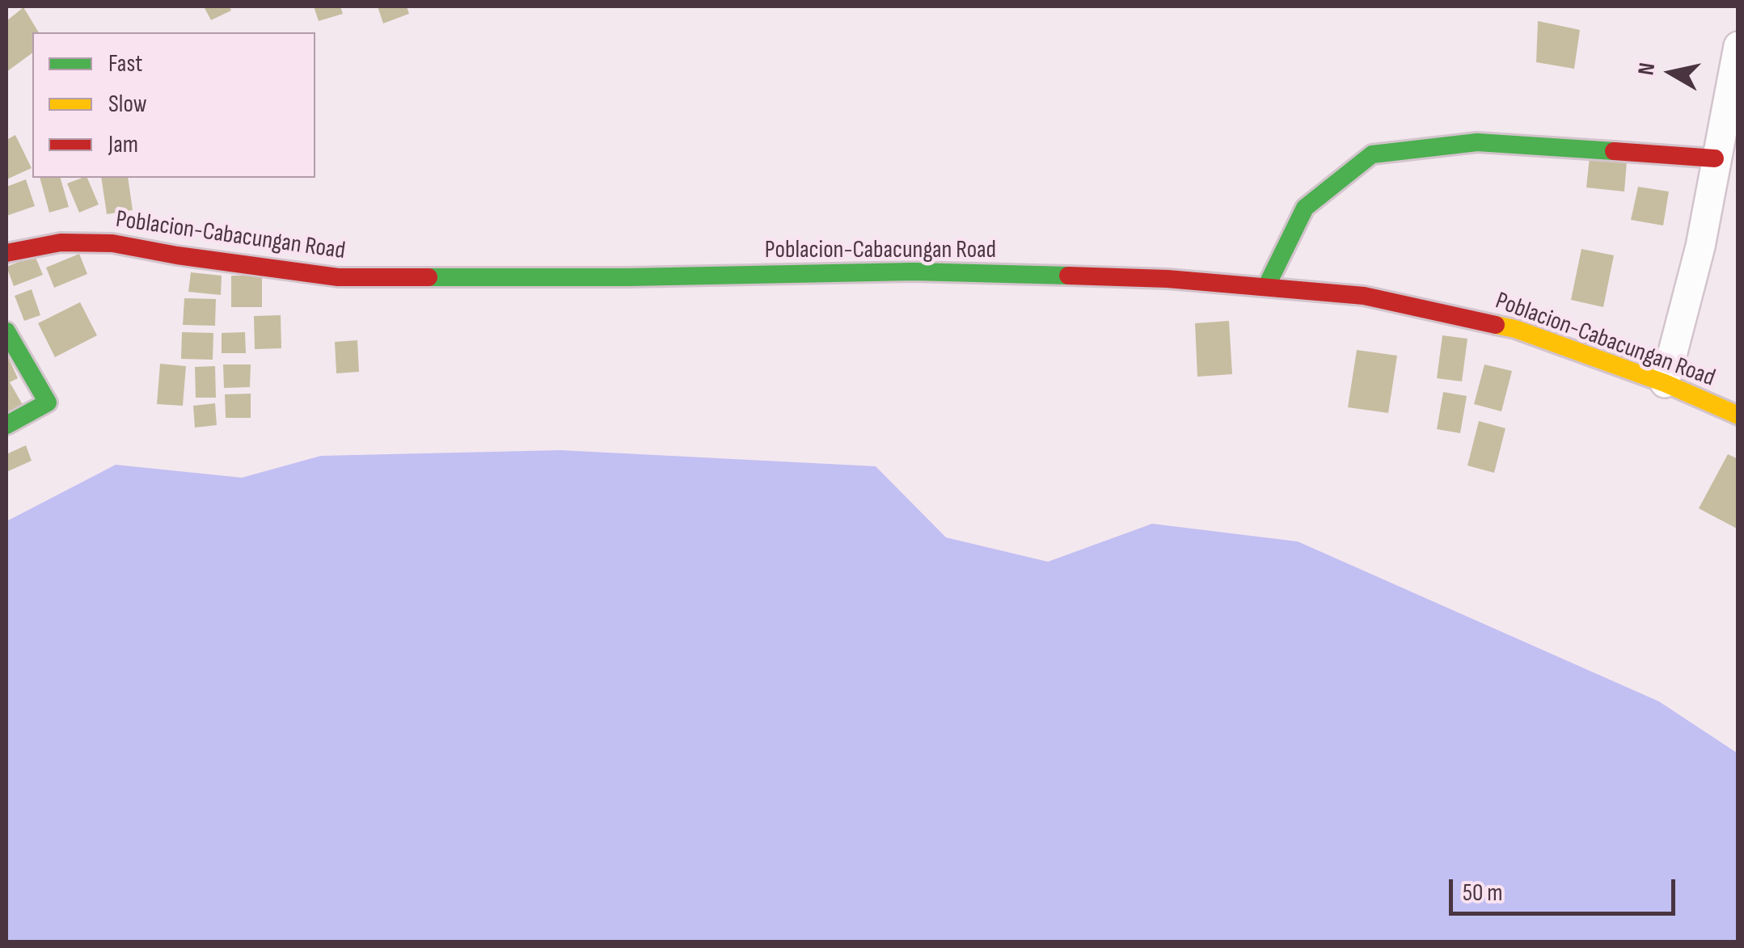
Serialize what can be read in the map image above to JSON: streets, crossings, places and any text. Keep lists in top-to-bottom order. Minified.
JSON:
{"streets":{"street":["Poblacion-Cabacungan Road"]},"legend":["Fast","Slow","Jam"],"scale_bar":"50 m","north":"left"}
